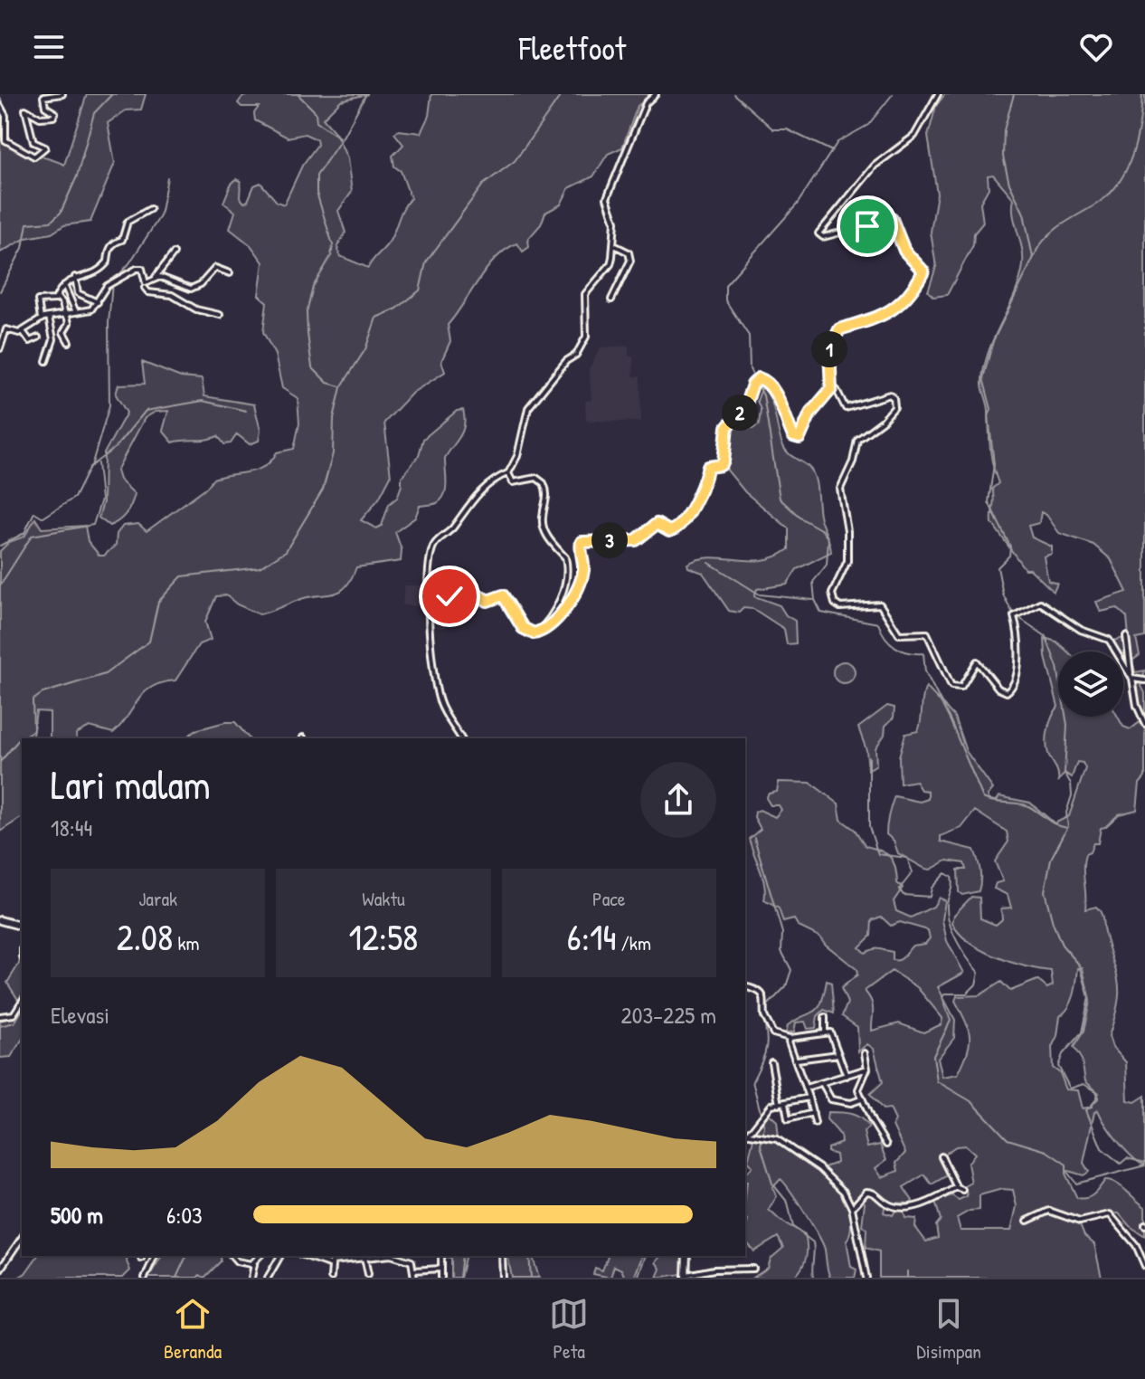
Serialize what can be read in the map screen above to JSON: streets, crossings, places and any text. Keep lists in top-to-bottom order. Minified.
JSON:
{"page":{"header":"Fleetfoot","pins":["1","2","3"],"heading":["Lari malam","18:44"],"stats":[["Jarak","2.08 km"],["Waktu","12:58"],["Pace","6:14 /km"]],"chart":["Elevasi","203–225 m"],"list":[{"name":"500 m","note":"6:03"}],"tabs":["Beranda","Peta","Disimpan"]}}
